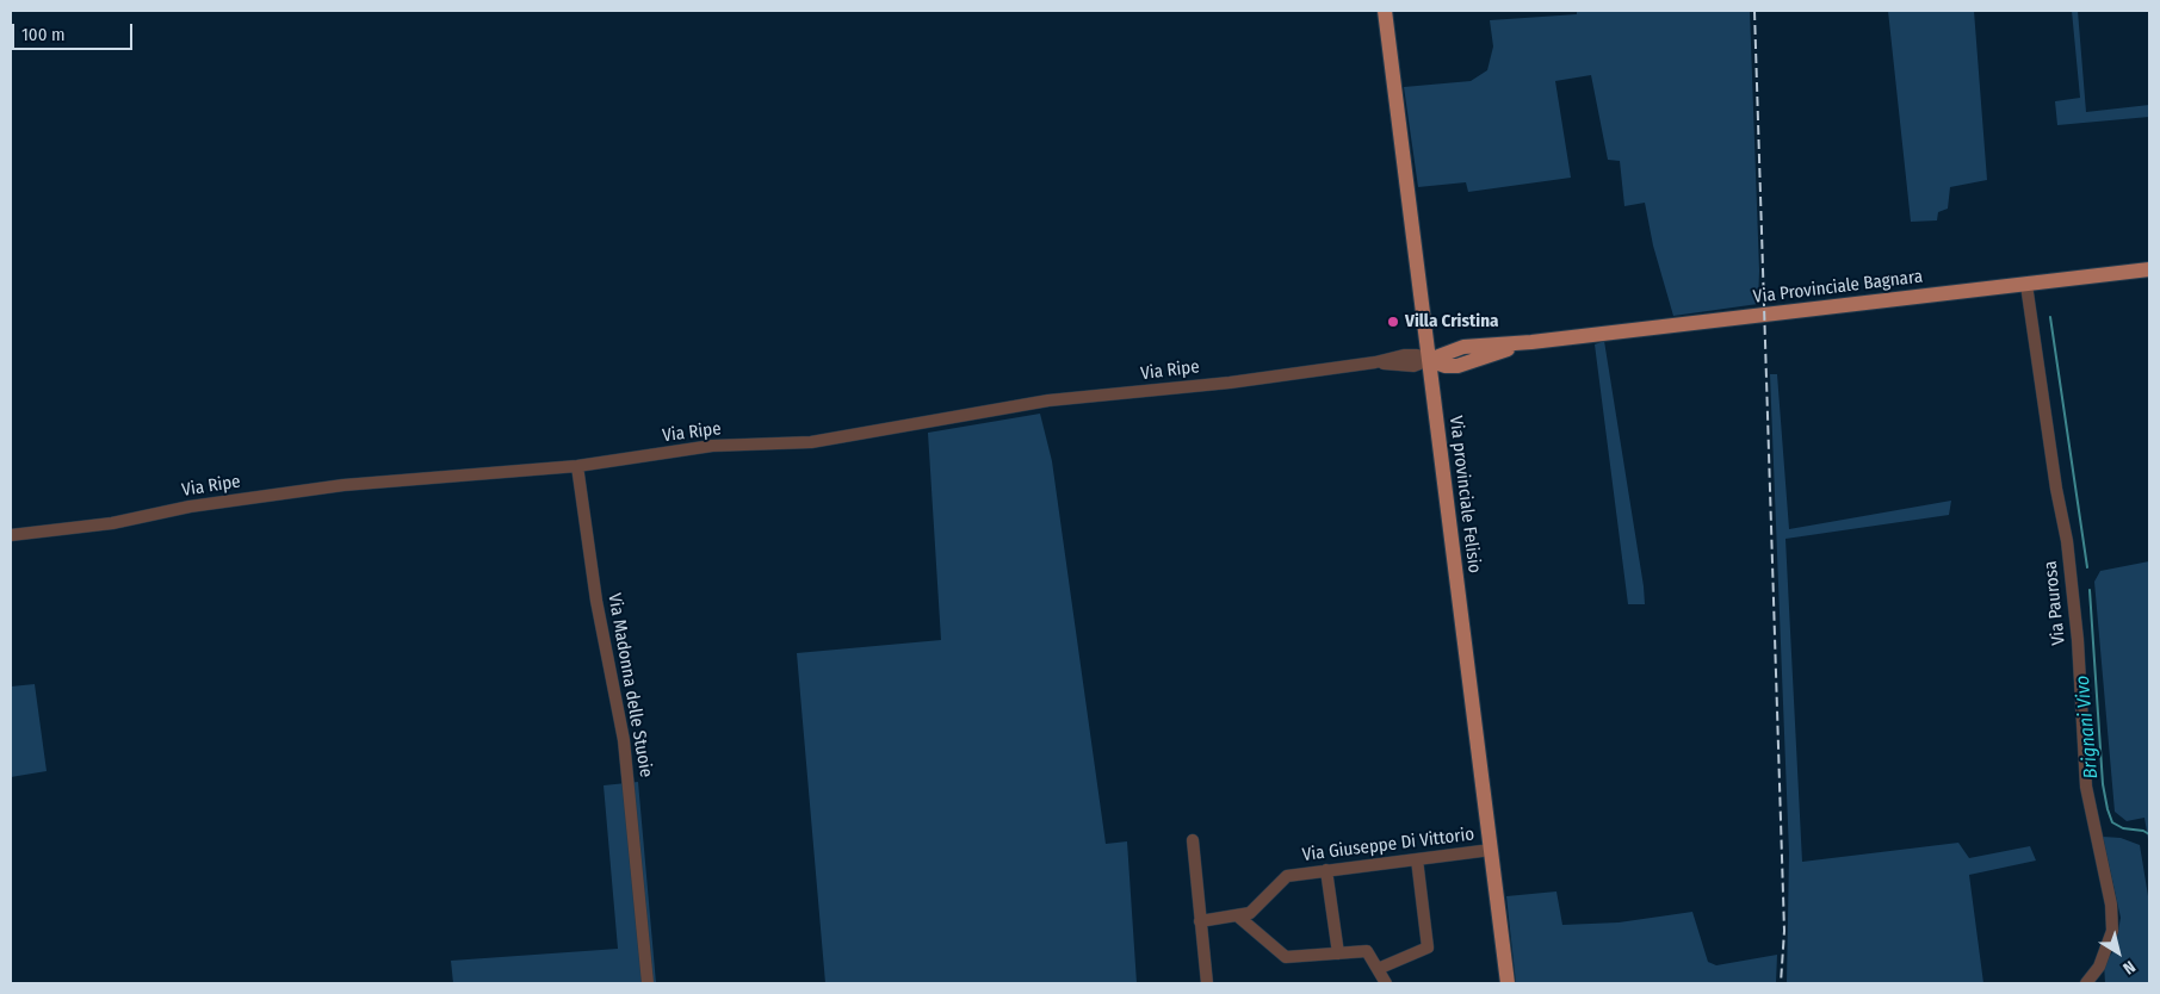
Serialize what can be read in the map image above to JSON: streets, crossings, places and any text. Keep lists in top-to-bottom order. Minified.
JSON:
{"streets":{"main road":["Via Provinciale Bagnara","Via provinciale Felisio"],"street":["Via Ripe","Via Paurosa","Via Madonna delle Stuoie","Via Giuseppe Di Vittorio"]},"crossings":[["Via Provinciale Bagnara","Via Ripe"],["Via Provinciale Bagnara","Via provinciale Felisio"],["Via Provinciale Bagnara","Via Paurosa"],["Via Ripe","Via provinciale Felisio"],["Via Ripe","Via Madonna delle Stuoie"],["Via provinciale Felisio","Via Giuseppe Di Vittorio"]],"water":["Brignani Vivo"],"places":["Villa Cristina"],"scale_bar":"100 m","north":"bottom right"}
